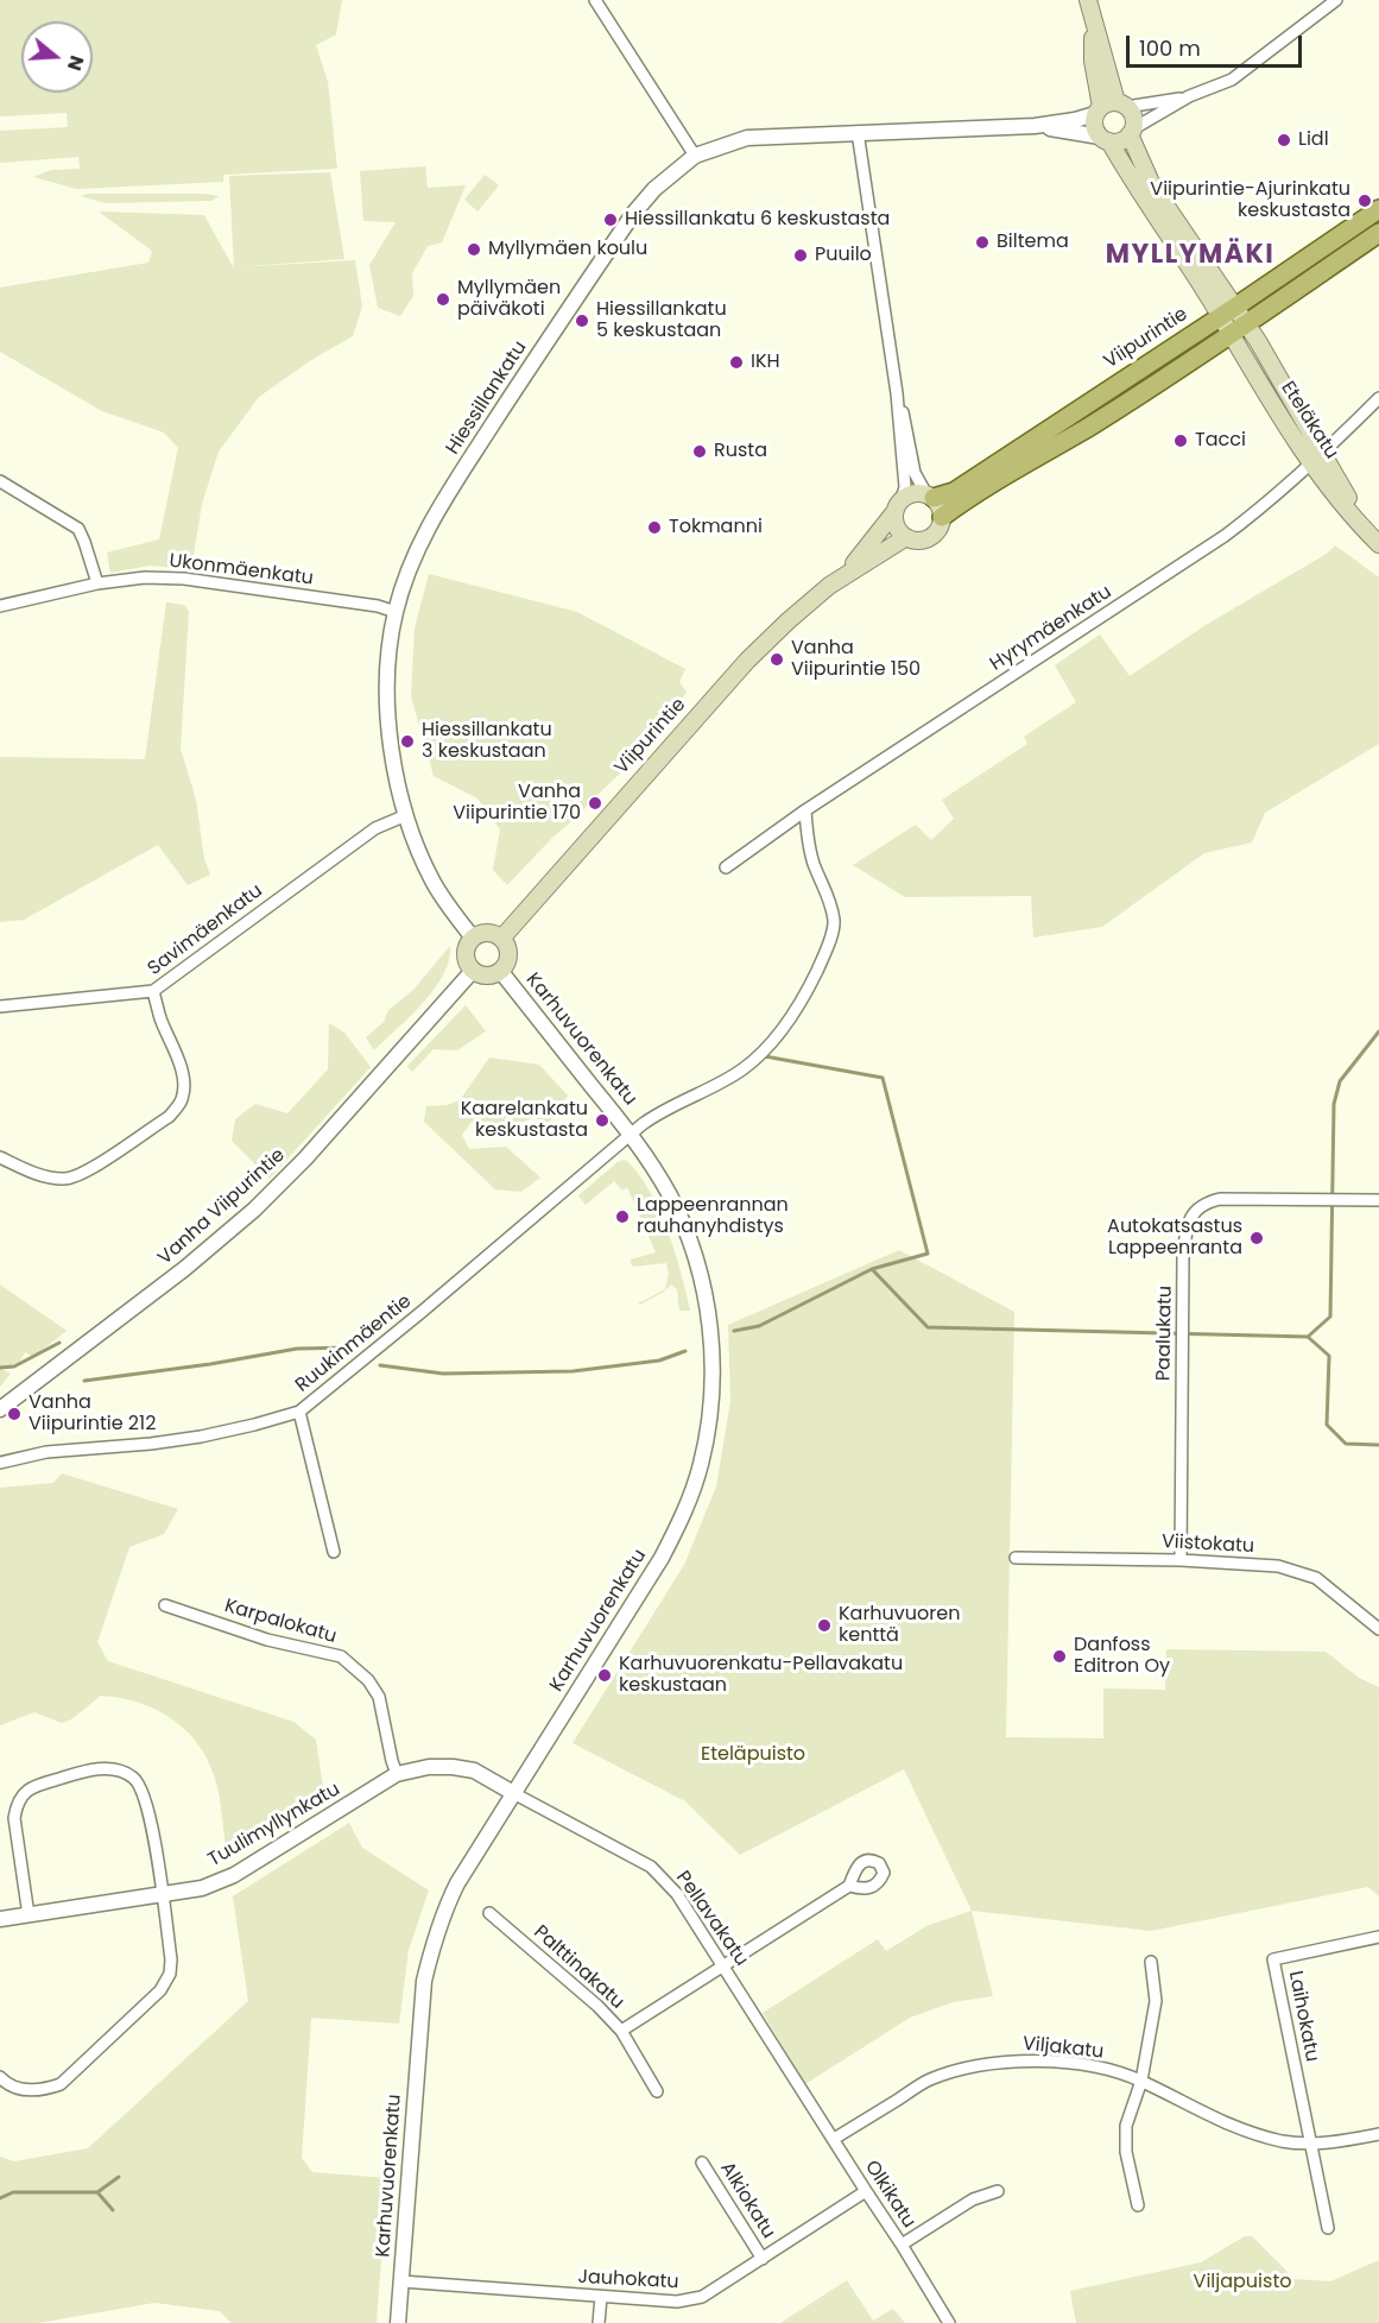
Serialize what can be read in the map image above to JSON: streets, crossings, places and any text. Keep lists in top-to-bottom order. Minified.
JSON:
{"streets":{"main road":["Viipurintie","Eteläkatu"],"street":["Hiessillankatu","Ukonmäenkatu","Hyrymäenkatu","Savimäenkatu","Karhuvuorenkatu","Vanha Viipurintie","Paalukatu","Ruukinmäentie","Viistokatu","Karpalokatu","Tuulimyllynkatu","Pellavakatu","Palttinakatu","Laihokatu","Viljakatu","Olkikatu","Alkiokatu","Jauhokatu"]},"crossings":[["Viipurintie","Hiessillankatu"],["Viipurintie","Eteläkatu"],["Viipurintie","Karhuvuorenkatu"],["Viipurintie","Vanha Viipurintie"],["Hiessillankatu","Ukonmäenkatu"],["Hiessillankatu","Savimäenkatu"],["Hiessillankatu","Karhuvuorenkatu"],["Hiessillankatu","Vanha Viipurintie"],["Eteläkatu","Hyrymäenkatu"],["Hyrymäenkatu","Ruukinmäentie"],["Karhuvuorenkatu","Vanha Viipurintie"],["Karhuvuorenkatu","Ruukinmäentie"],["Karhuvuorenkatu","Tuulimyllynkatu"],["Karhuvuorenkatu","Pellavakatu"],["Karhuvuorenkatu","Jauhokatu"],["Paalukatu","Viistokatu"],["Karpalokatu","Tuulimyllynkatu"],["Tuulimyllynkatu","Pellavakatu"],["Pellavakatu","Olkikatu"],["Laihokatu","Viljakatu"],["Viljakatu","Olkikatu"],["Olkikatu","Jauhokatu"],["Alkiokatu","Jauhokatu"]],"districts":["MYLLYMÄKI"],"parks":["Eteläpuisto","Viljapuisto"],"places":["Lidl","Viipurintie-Ajurinkatu keskustasta","Hiessillankatu 6 keskustasta","Biltema","Myllymäen koulu","Puuilo","Myllymäen päiväkoti","Hiessillankatu 5 keskustaan","IKH","Tacci","Rusta","Tokmanni","Vanha Viipurintie 150","Hiessillankatu 3 keskustaan","Vanha Viipurintie 170","Kaarelankatu keskustasta","Lappeenrannan rauhanyhdistys","Autokatsastus Lappeenranta","Vanha Viipurintie 212","Karhuvuoren kenttä","Danfoss Editron Oy","Karhuvuorenkatu-Pellavakatu keskustaan"],"scale_bar":"100 m","north":"right"}
